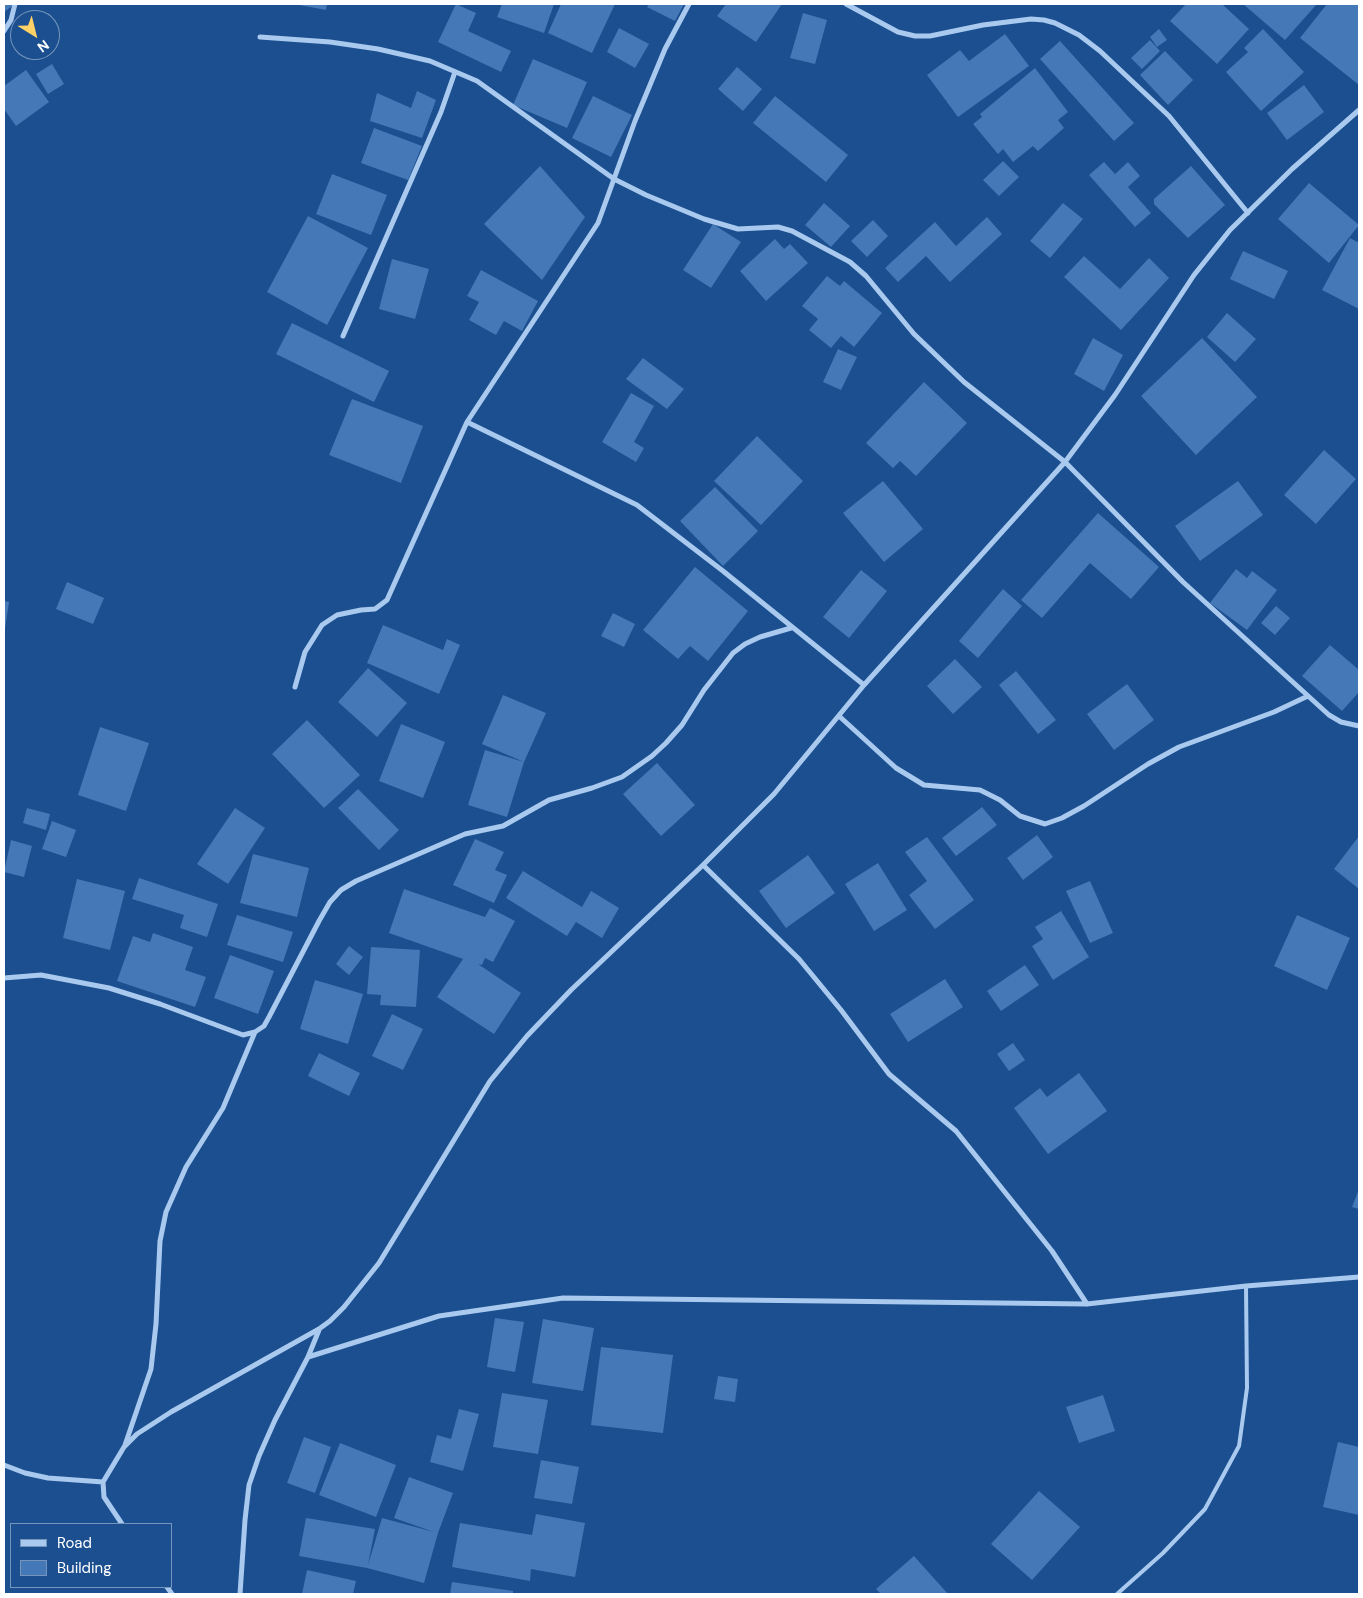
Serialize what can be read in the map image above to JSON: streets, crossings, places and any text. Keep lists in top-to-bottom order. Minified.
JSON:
{"legend":["Road","Building"],"north":"bottom right"}
